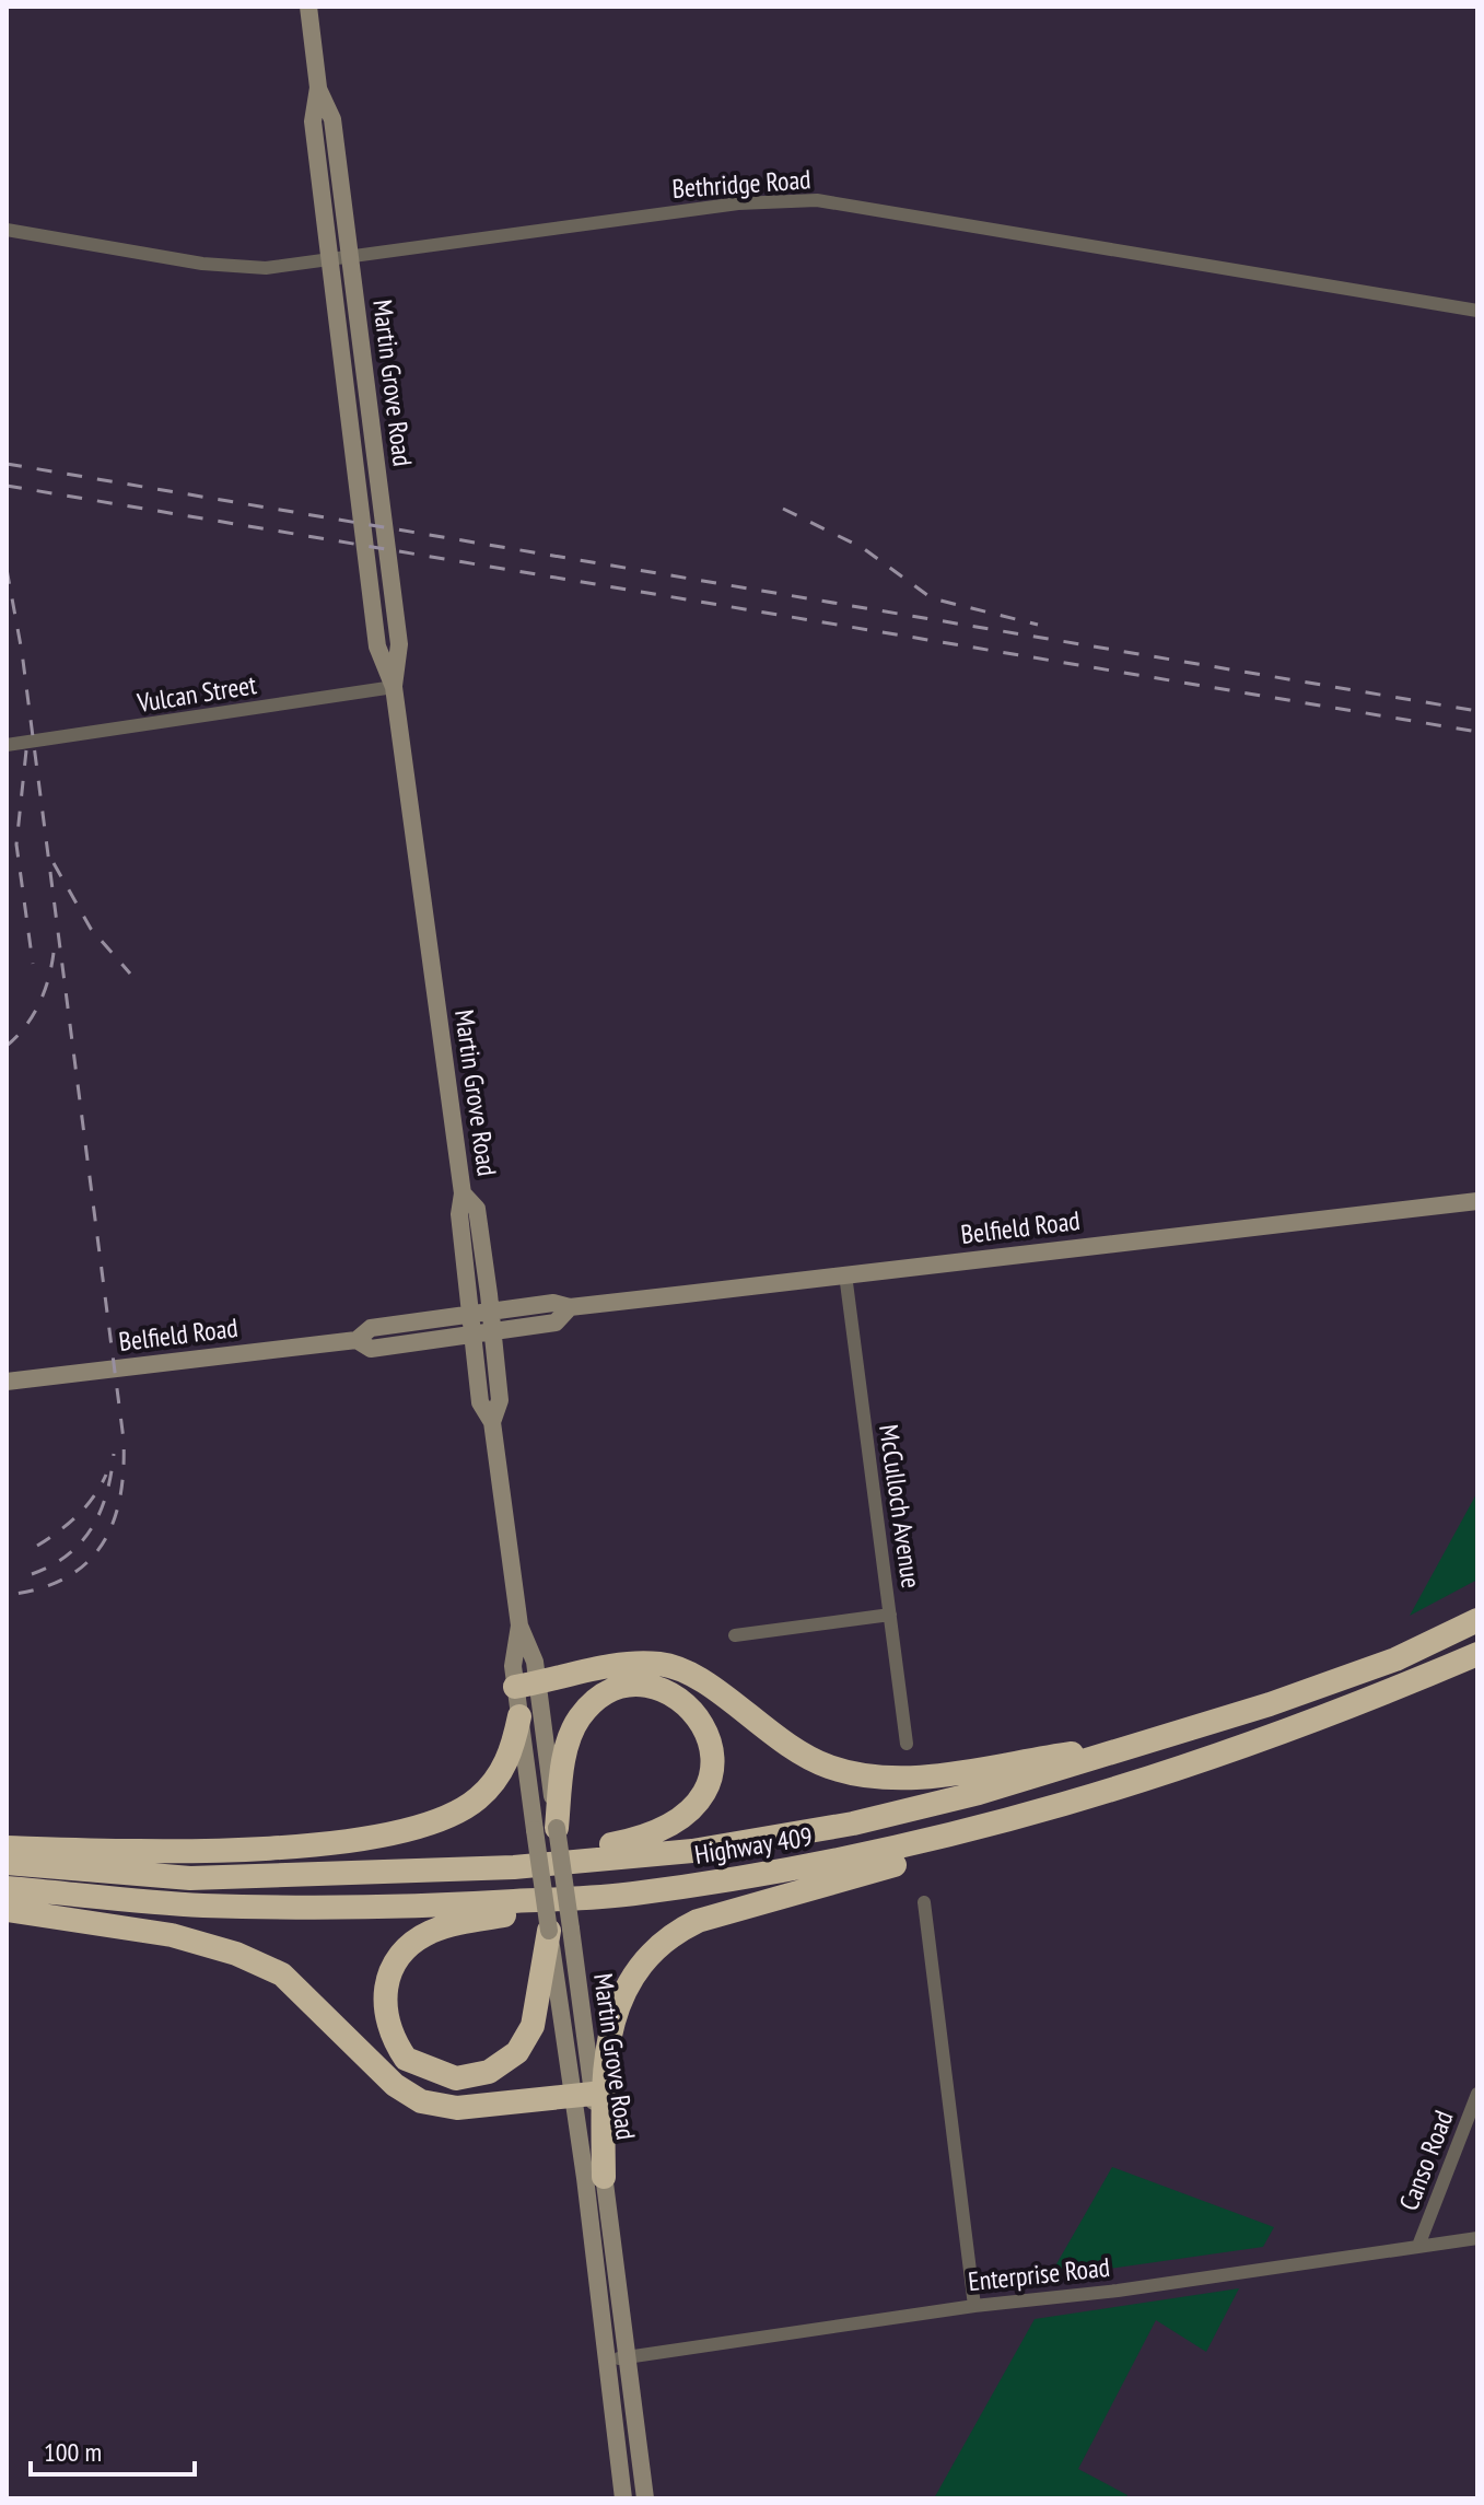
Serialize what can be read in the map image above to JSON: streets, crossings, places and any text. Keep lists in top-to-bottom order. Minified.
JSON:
{"streets":{"highway":["Highway 409"],"main road":["Martin Grove Road","Belfield Road"],"street":["Bethridge Road","Vulcan Street","McCulloch Avenue","Canso Road","Enterprise Road"]},"crossings":[["Bethridge Road","Martin Grove Road"],["Martin Grove Road","Vulcan Street"],["Martin Grove Road","Belfield Road"],["Martin Grove Road","Enterprise Road"],["Belfield Road","McCulloch Avenue"],["Canso Road","Enterprise Road"]],"scale_bar":"100 m"}
